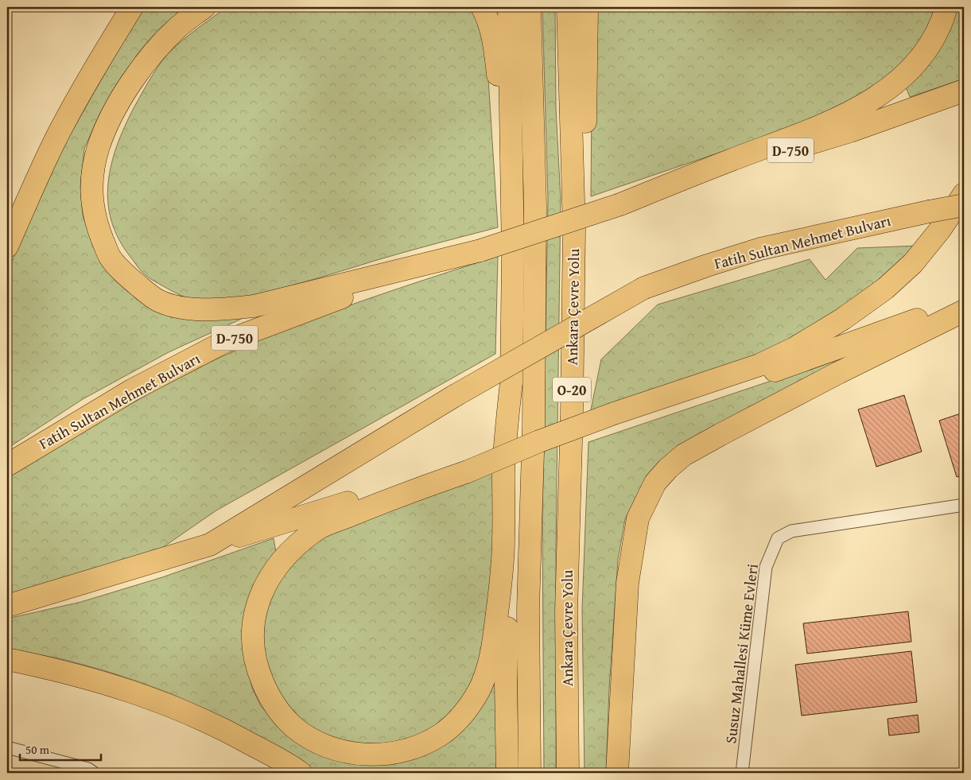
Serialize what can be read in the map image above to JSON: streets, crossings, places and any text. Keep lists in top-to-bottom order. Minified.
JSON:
{"streets":{"highway":["D-750","Fatih Sultan Mehmet Bulvarı","Ankara Çevre Yolu","O-20"],"street":["Susuz Mahallesi Küme Evleri"]},"crossings":[["D-750","Fatih Sultan Mehmet Bulvarı"]],"scale_bar":"50 m"}
